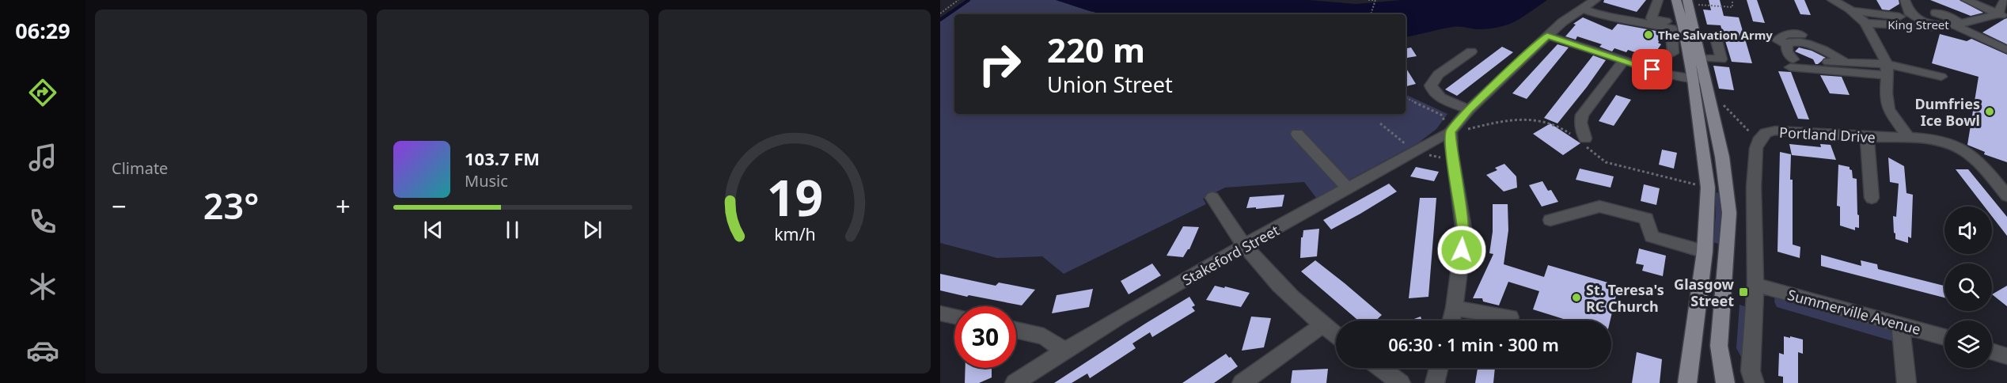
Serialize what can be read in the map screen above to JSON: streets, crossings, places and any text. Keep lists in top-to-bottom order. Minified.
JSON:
{"streets":{"street":["King Street","Portland Drive","Stakeford Street","Summerville Avenue"]},"crossings":[["Portland Drive","Summerville Avenue"]],"places":{"other":["The Salvation Army","Dumfries Ice Bowl","St. Teresa's RC Church"],"transit":["Glasgow Street"]},"page":{"tabs":"06:29","tile":"Climate","turn":["220 m","Union Street"],"song":["103.7 FM","Music"],"heat":["−","23°","+"],"limit":"30","trip":"06:30 · 1 min · 300 m","gauge":["19","km/h"]}}
